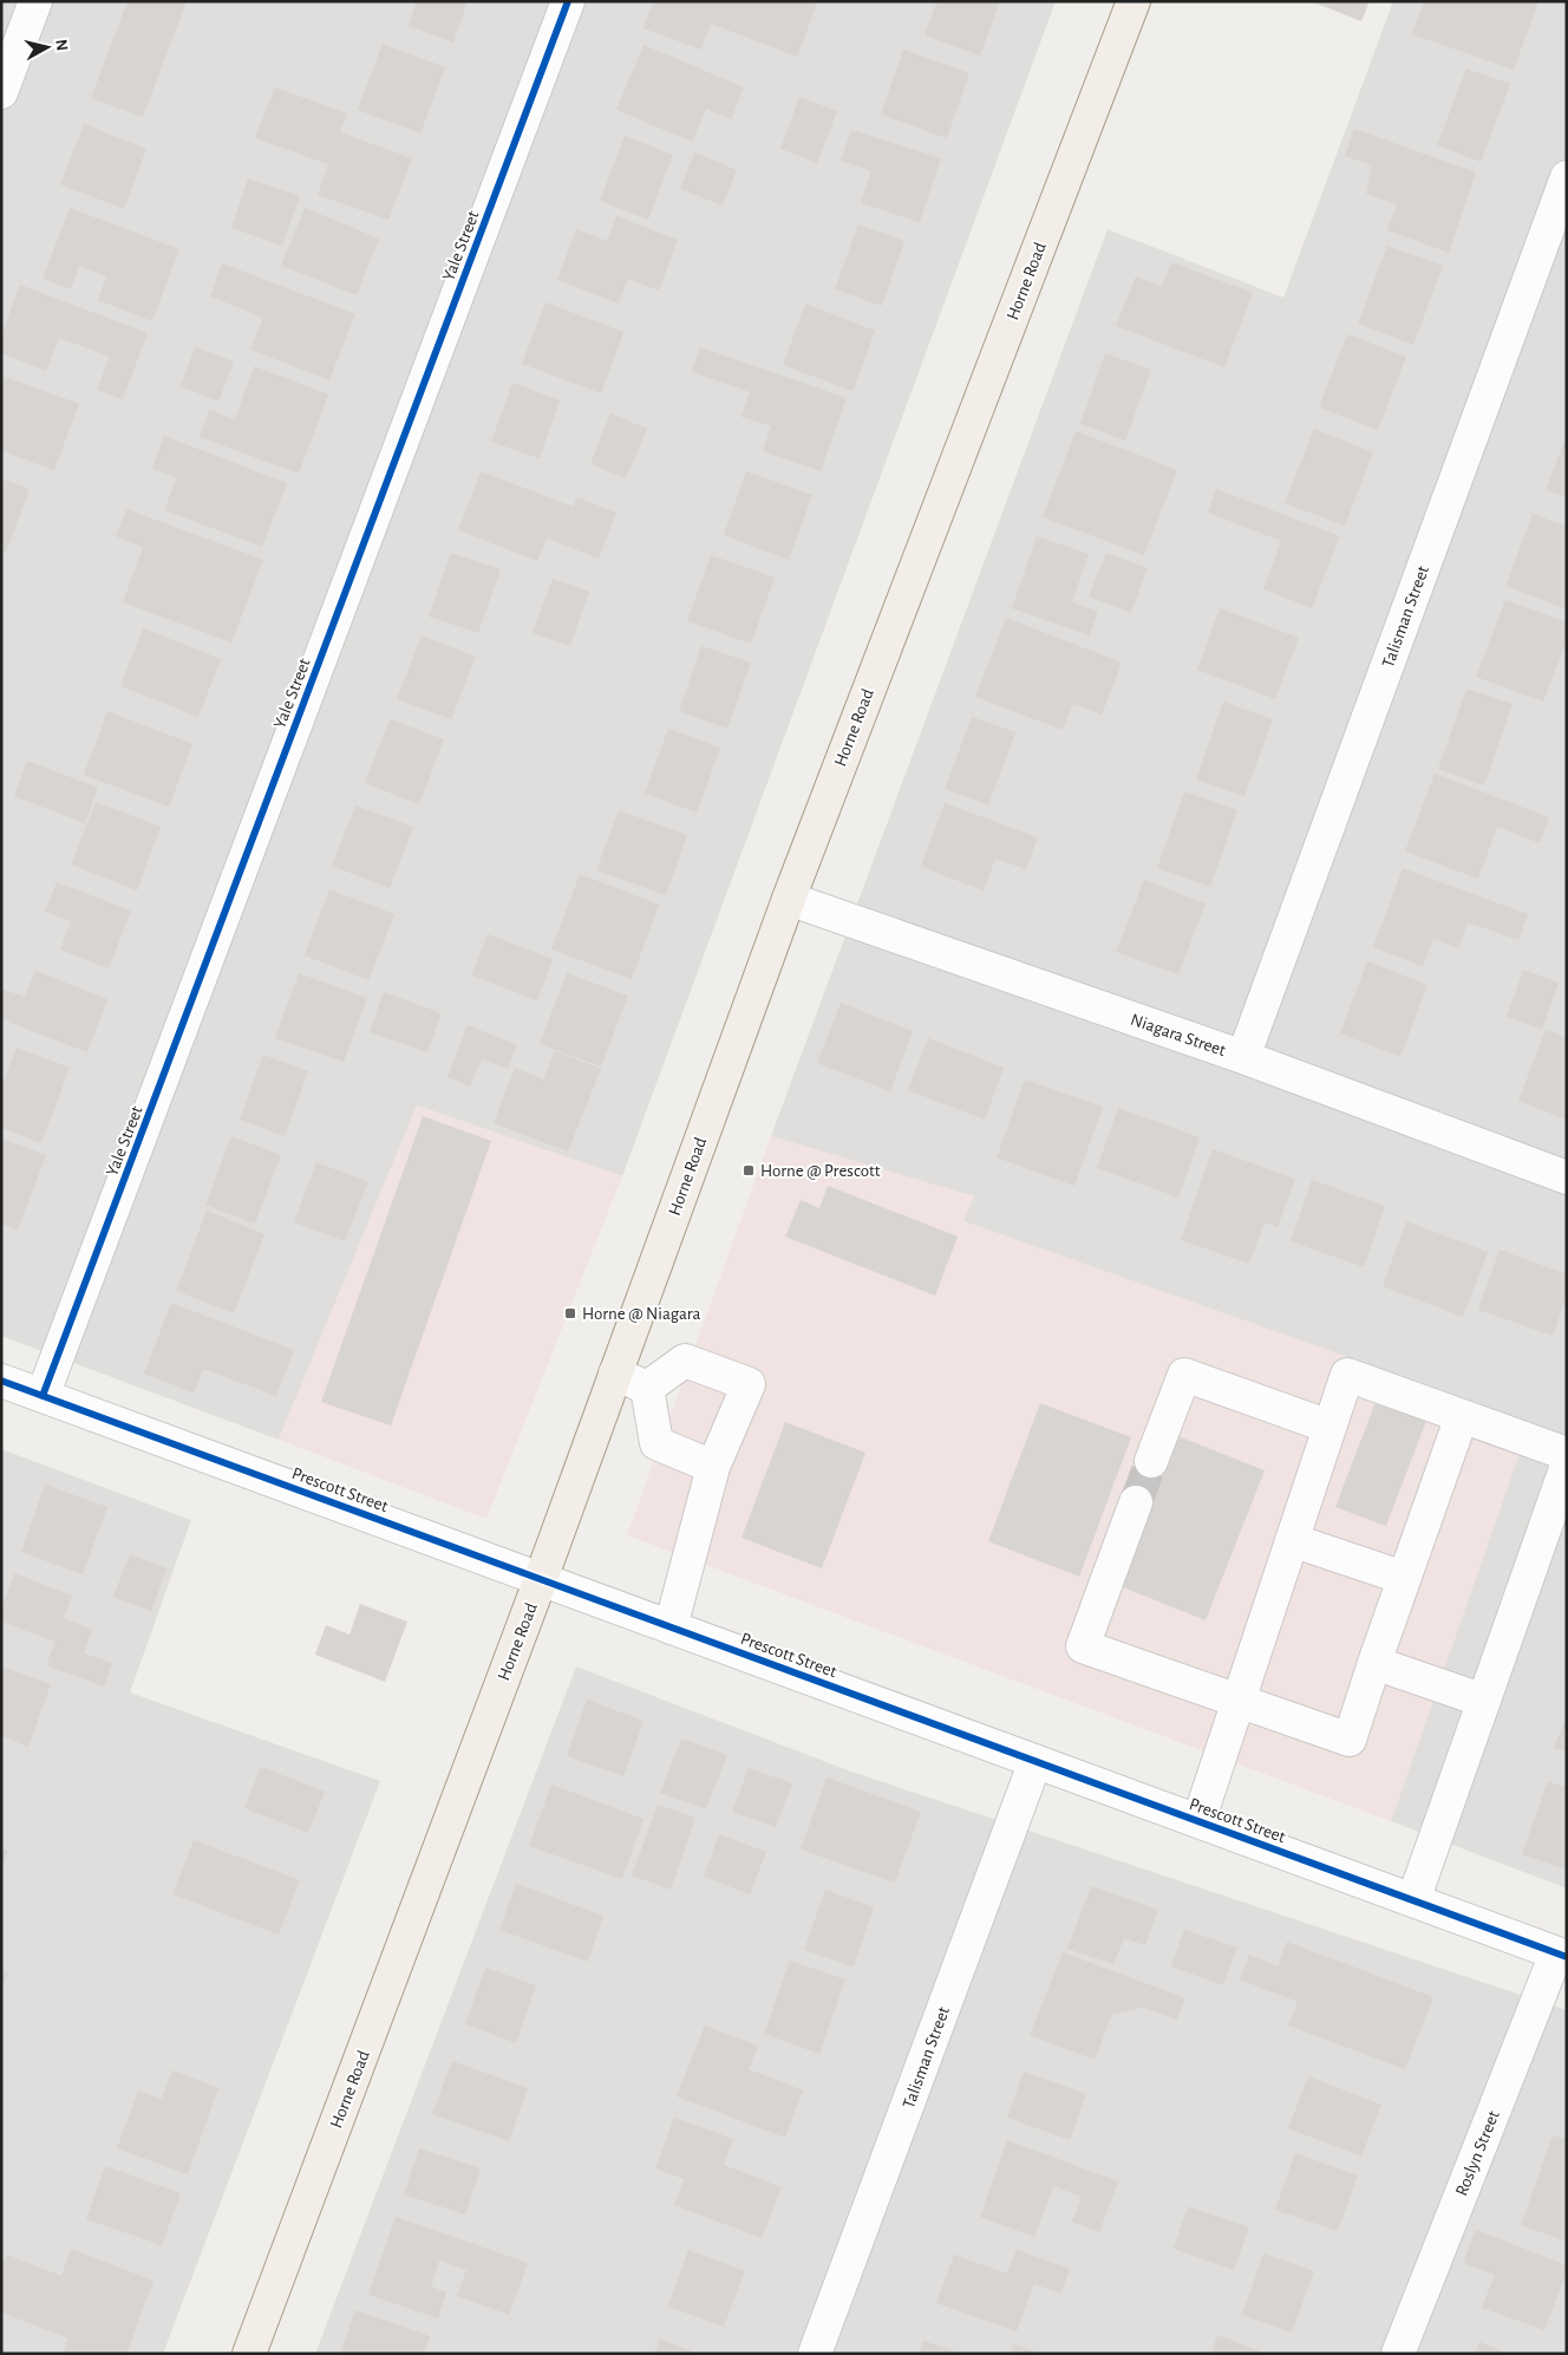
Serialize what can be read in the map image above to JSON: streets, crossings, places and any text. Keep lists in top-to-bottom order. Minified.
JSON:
{"streets":{"main road":["Horne Road"],"street":["Yale Street","Talisman Street","Niagara Street","Prescott Street","Roslyn Street"]},"crossings":[["Yale Street","Prescott Street"],["Horne Road","Niagara Street"],["Horne Road","Prescott Street"],["Talisman Street","Niagara Street"],["Talisman Street","Prescott Street"],["Prescott Street","Roslyn Street"]],"places":{"transit":["Horne @ Prescott","Horne @ Niagara"]},"north":"right"}
